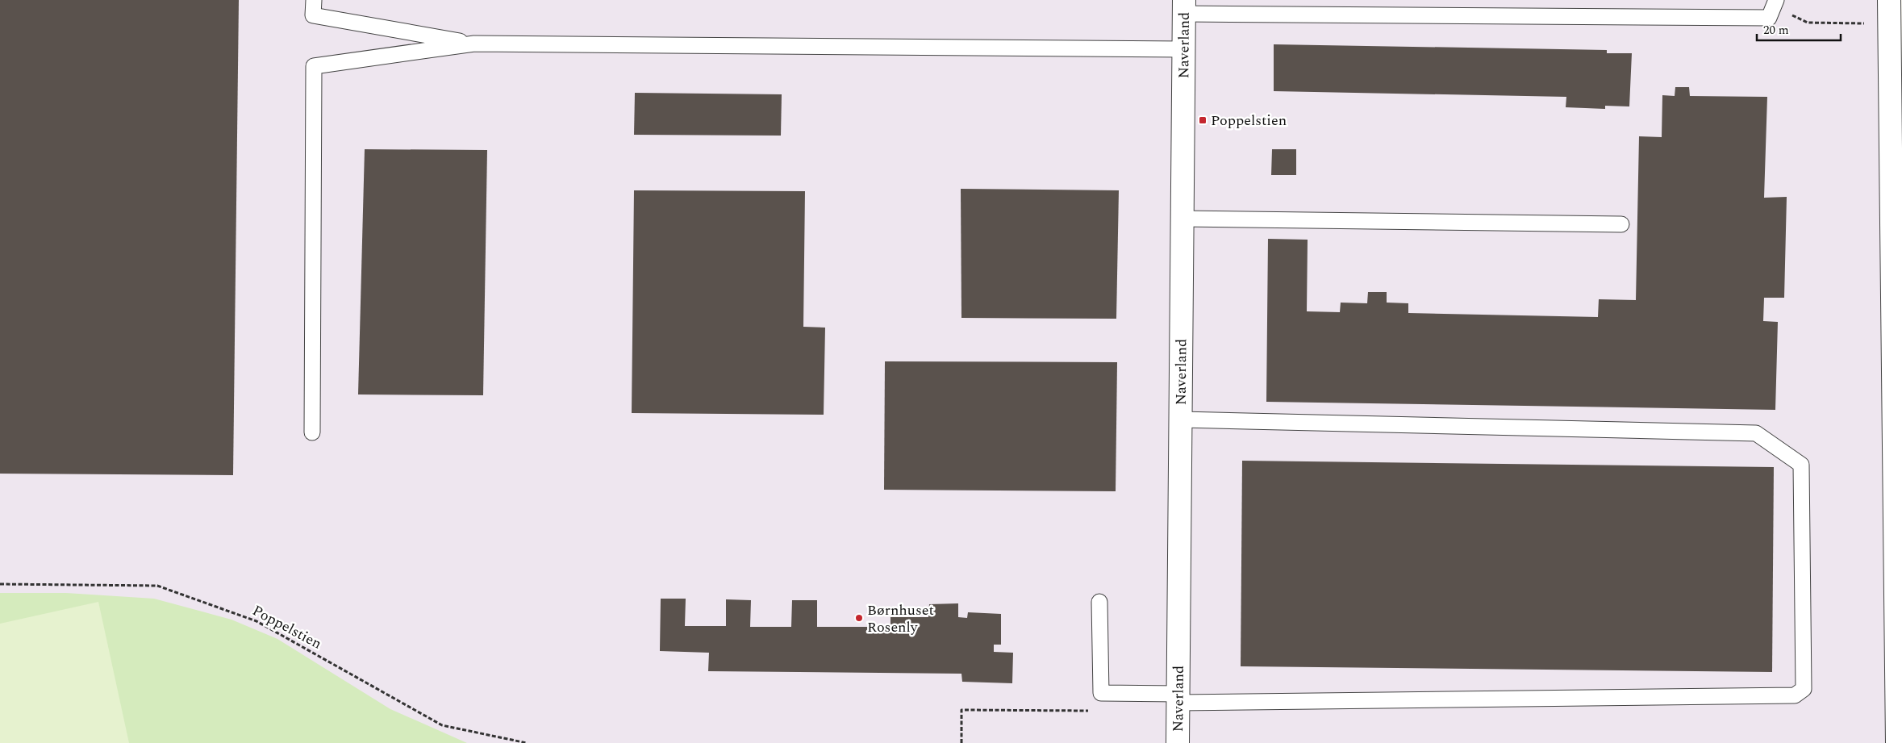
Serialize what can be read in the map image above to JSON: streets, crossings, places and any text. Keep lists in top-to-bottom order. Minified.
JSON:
{"streets":{"street":["Naverland"],"path":["Poppelstien"]},"places":{"transit":["Poppelstien"],"other":["Børnhuset Rosenly"]},"scale_bar":"20 m"}
